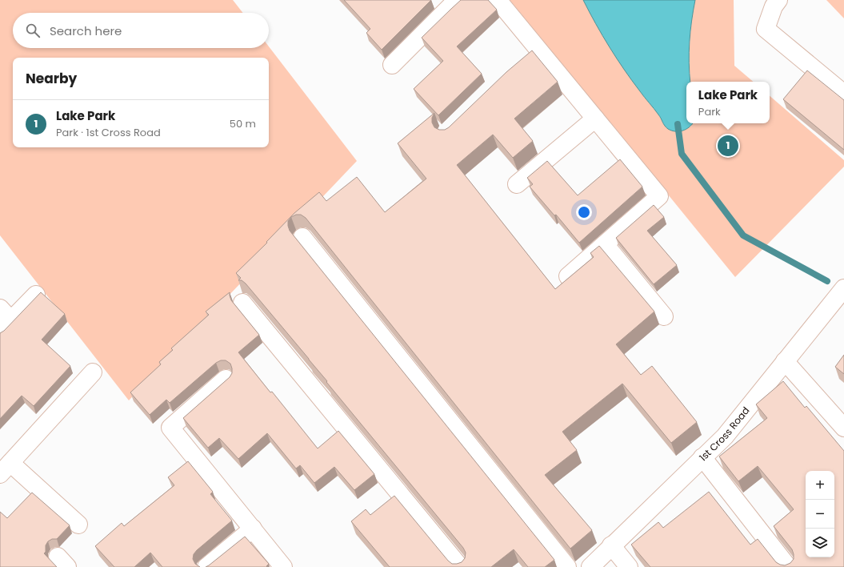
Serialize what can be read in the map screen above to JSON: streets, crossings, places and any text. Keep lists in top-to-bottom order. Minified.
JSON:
{"streets":{"street":["1st Cross Road"]},"page":{"search":"Search here","heading":"Nearby","popup":["Lake Park","Park"],"list":[{"mark":"1","name":"Lake Park","note":"Park · 1st Cross Road","value":"50 m"}],"pins":"1","map_buttons":["+","−"]}}
